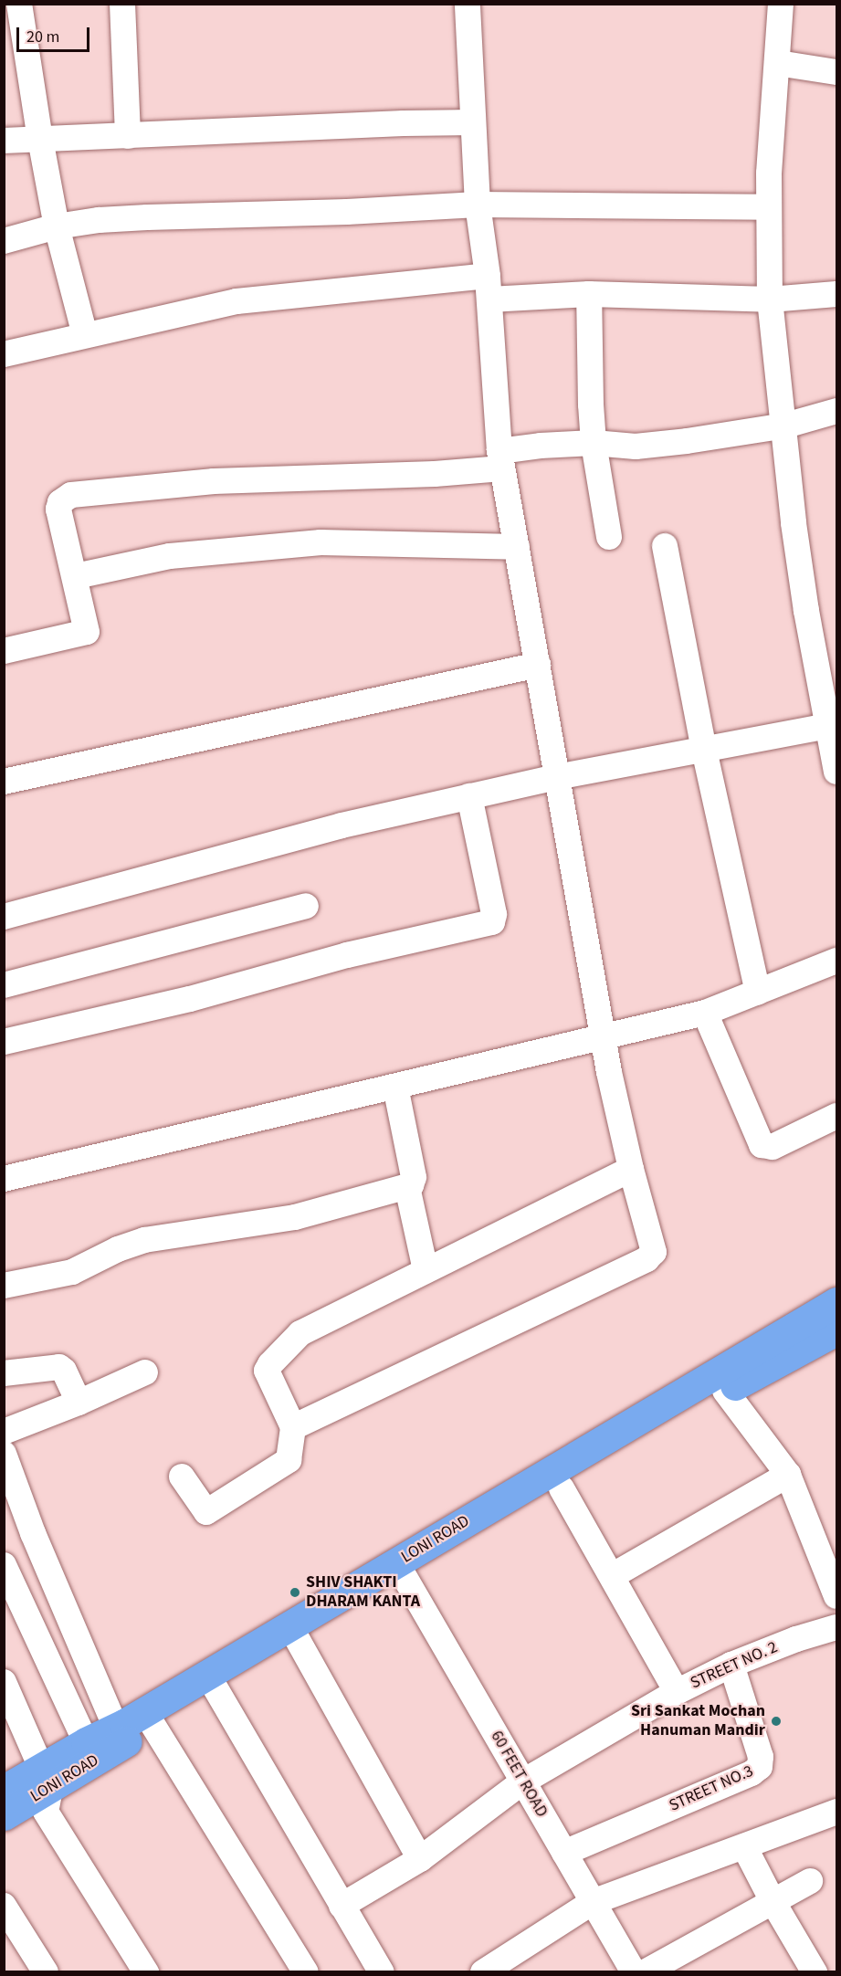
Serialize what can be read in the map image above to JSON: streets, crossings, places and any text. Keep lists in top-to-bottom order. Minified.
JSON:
{"streets":{"highway":["LONI ROAD"],"street":["STREET NO. 2","60 FEET ROAD","STREET NO.3"]},"crossings":[["LONI ROAD","60 FEET ROAD"],["STREET NO. 2","60 FEET ROAD"],["STREET NO. 2","STREET NO.3"],["60 FEET ROAD","STREET NO.3"]],"places":["SHIV SHAKTI DHARAM KANTA","Sri Sankat Mochan Hanuman Mandir"],"scale_bar":"20 m"}
